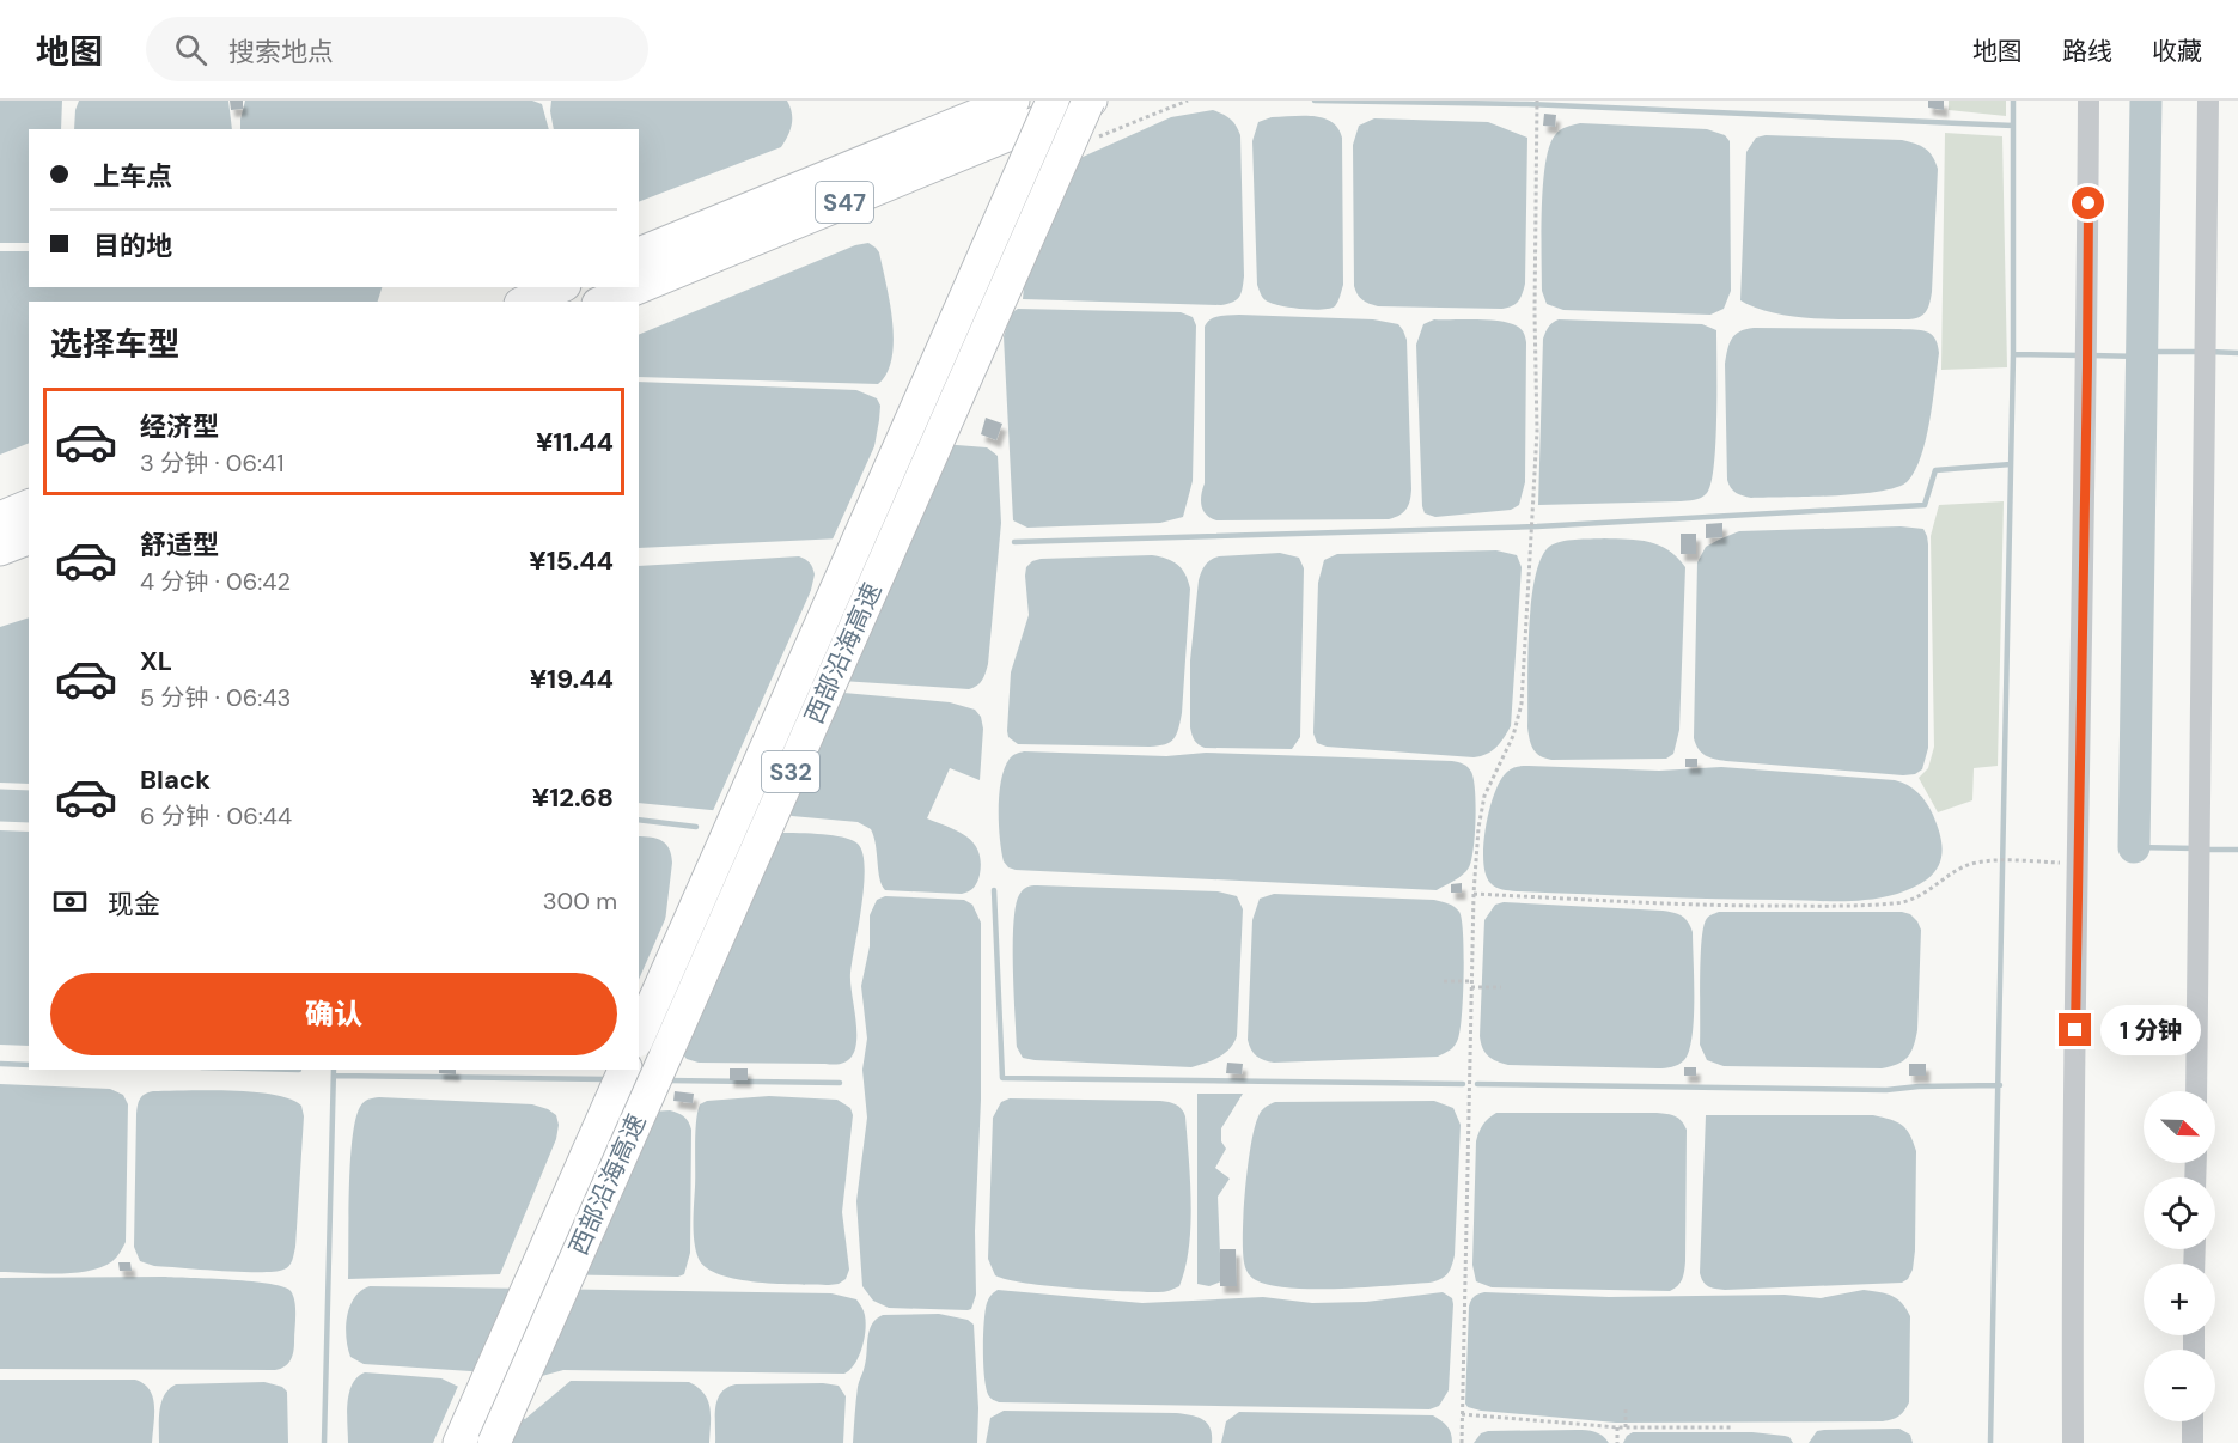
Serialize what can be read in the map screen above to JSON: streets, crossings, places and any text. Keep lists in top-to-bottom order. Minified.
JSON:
{"streets":{"highway":["S47","西部沿海高速","S32"]},"crossings":[["S47","西部沿海高速"]],"north":"bottom right","page":{"header":"地图","search":"搜索地点","nav":["地图","路线","收藏"],"banner":["上车点","目的地"],"heading":"选择车型","list":[{"name":"经济型","note":"3 分钟 · 06:41","value":"¥11.44"},{"name":"舒适型","note":"4 分钟 · 06:42","value":"¥15.44"},{"name":"XL","note":"5 分钟 · 06:43","value":"¥19.44"},{"name":"Black","note":"6 分钟 · 06:44","value":"¥12.68"}],"pay":["现金","300 m"],"buttons":"确认","bubble":"1 分钟","map_buttons":["+","−"]}}
